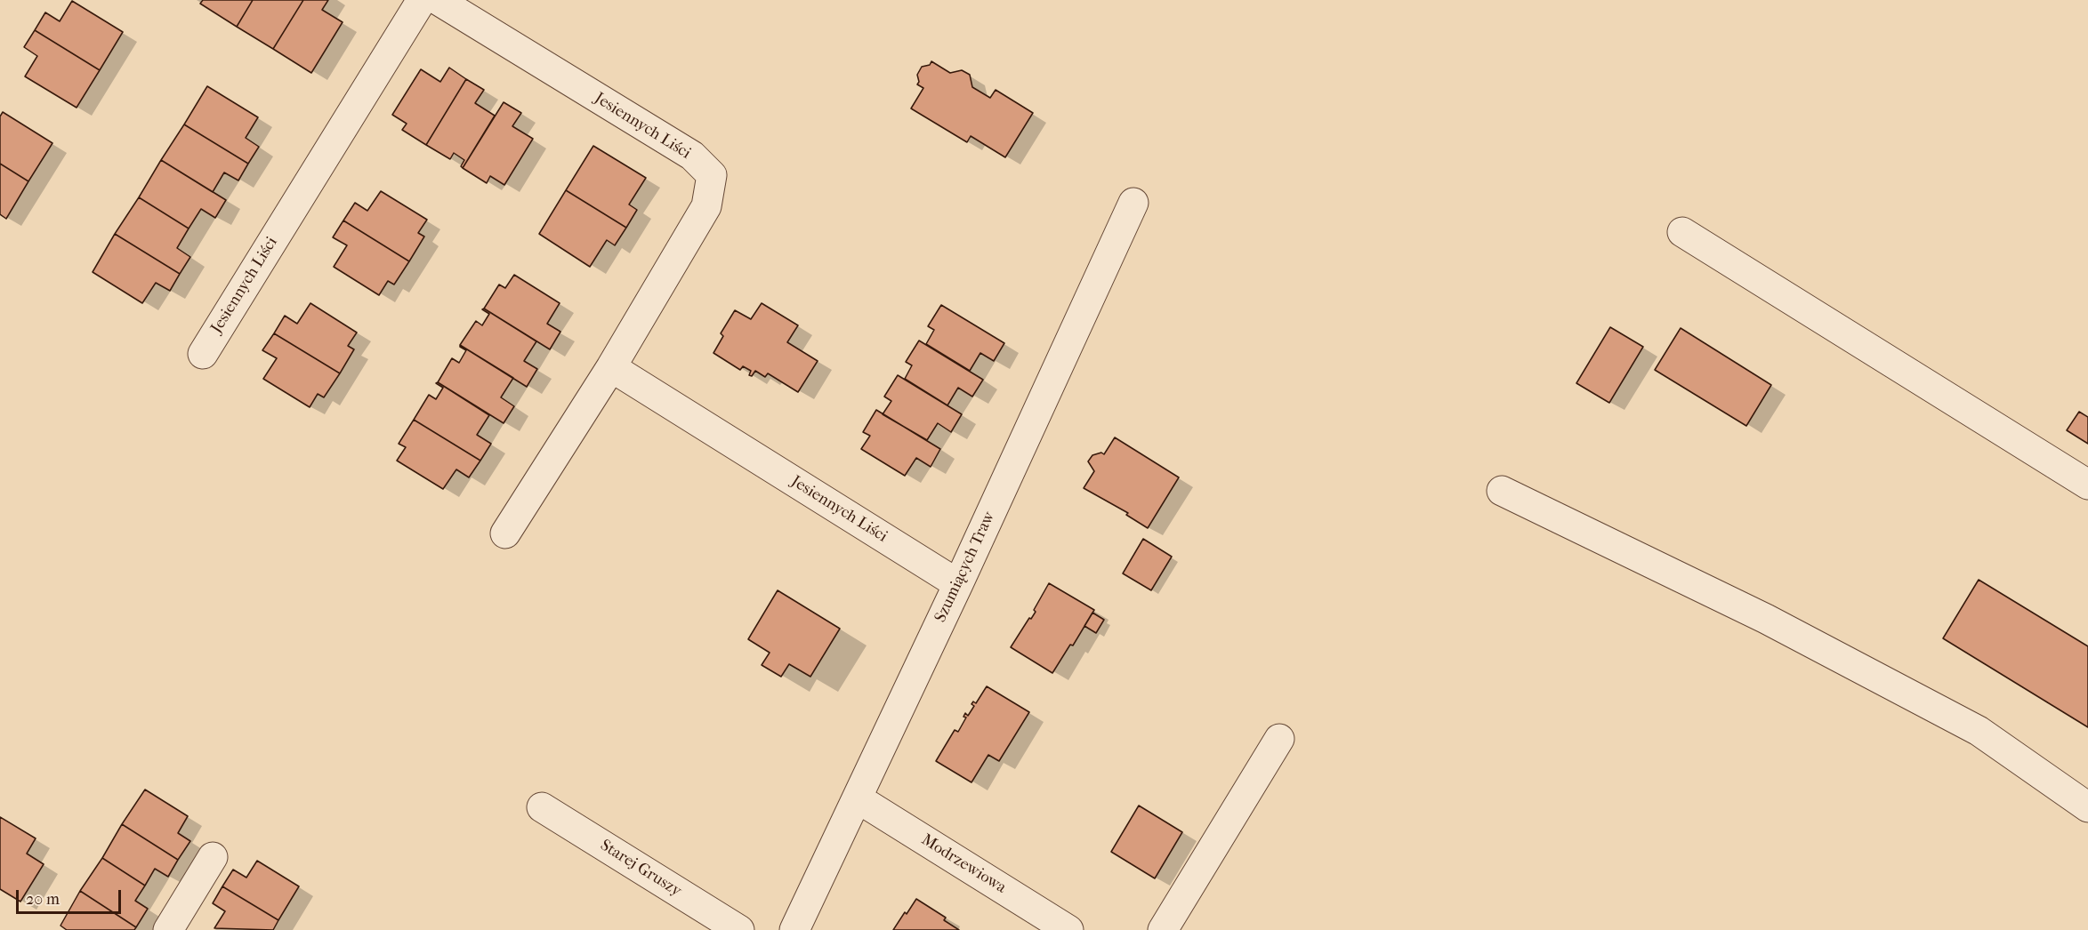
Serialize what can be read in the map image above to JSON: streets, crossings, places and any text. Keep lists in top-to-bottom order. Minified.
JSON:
{"streets":{"street":["Jesiennych Liści","Szumiących Traw","Modrzewiowa","Starej Gruszy"]},"crossings":[["Jesiennych Liści","Szumiących Traw"],["Szumiących Traw","Modrzewiowa"]],"scale_bar":"20 m"}
